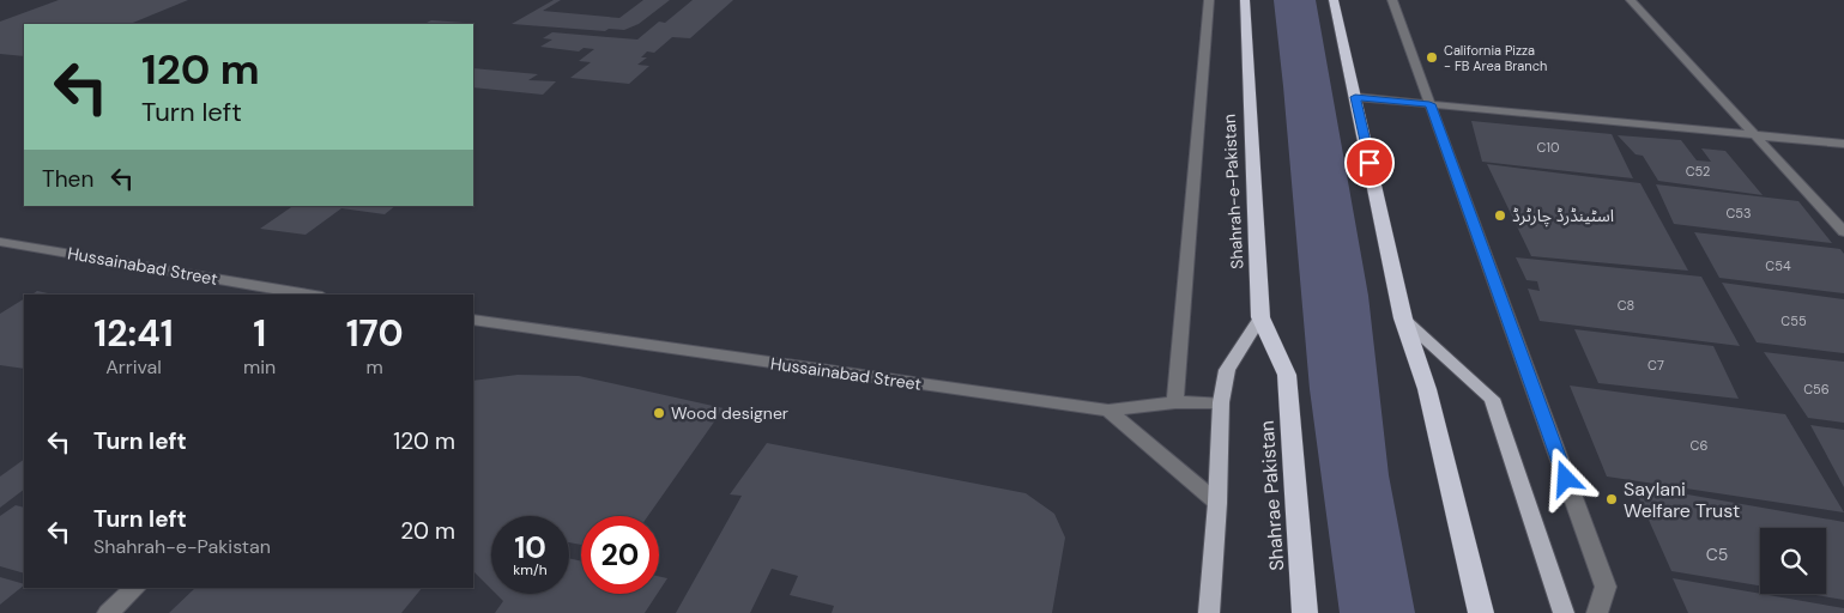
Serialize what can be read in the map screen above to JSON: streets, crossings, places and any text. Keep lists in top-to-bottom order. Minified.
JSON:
{"streets":{"highway":["Shahrah-e-Pakistan","Shahrae Pakistan"],"street":["Hussainabad Street"]},"crossings":[["Shahrah-e-Pakistan","Shahrae Pakistan"]],"places":["California Pizza - FB Area Branch","اسٹینڈرڈ چارٹرڈ","Wood designer","Saylani Welfare Trust"],"house_numbers":["C10","C52","C53","C54","C8","C55","C7","C56","C6","C5"],"page":{"turn":["120 m","Turn left"],"then":"Then","eta":["12:41","Arrival","1","min","170","m"],"list":[{"name":"Turn left","value":"120 m"},{"name":"Turn left","note":"Shahrah-e-Pakistan","value":"20 m"}],"speed":"10 km/h","limit":"20"}}
